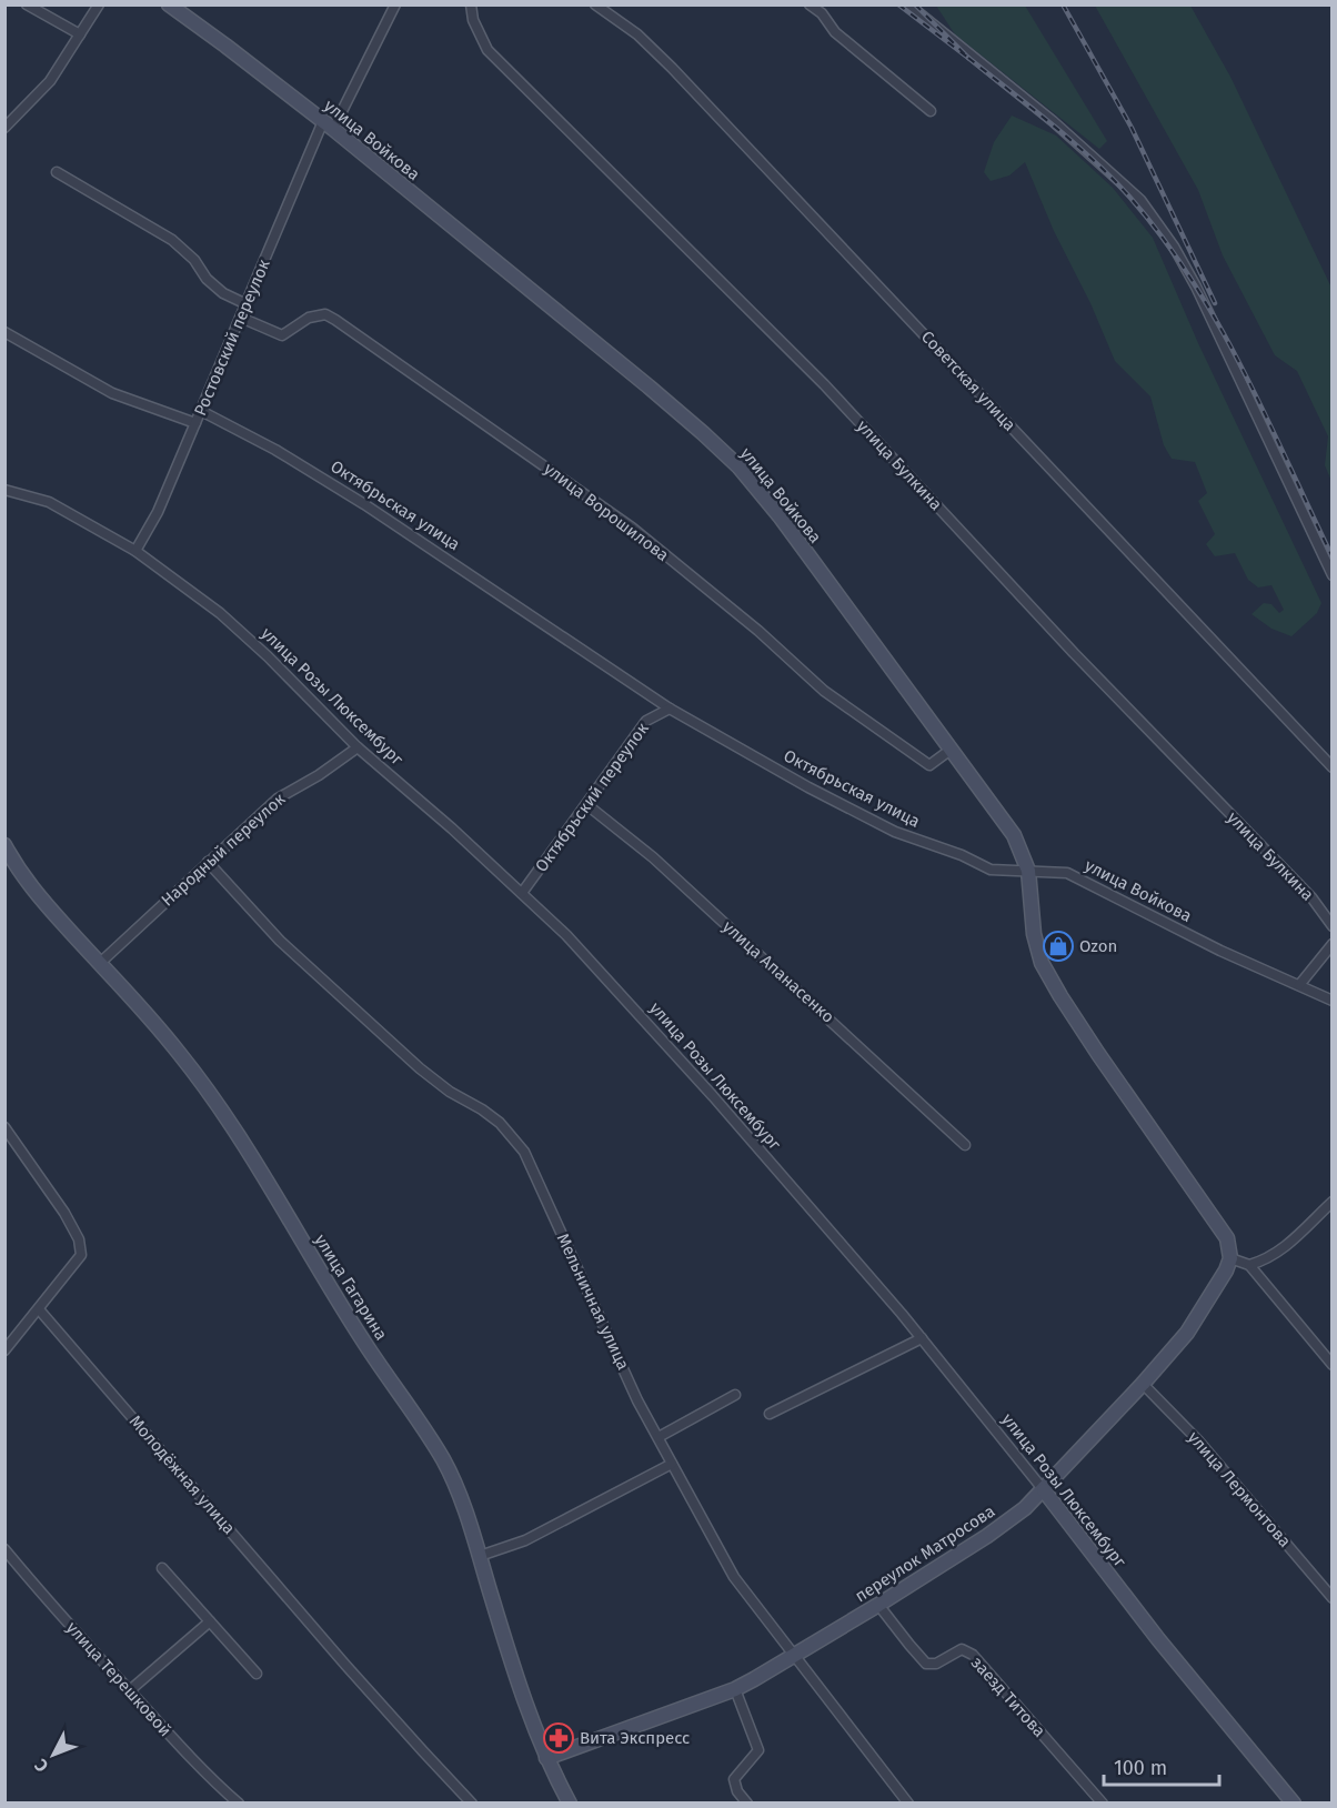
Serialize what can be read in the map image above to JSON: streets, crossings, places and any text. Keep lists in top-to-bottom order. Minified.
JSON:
{"streets":{"main road":["улица Войкова","улица Розы Люксембург","улица Гагарина","переулок Матросова"],"street":["Ростовский переулок","Советская улица","улица Булкина","Октябрьская улица","улица Ворошилова","Октябрьский переулок","Народный переулок","улица Апанасенко","Мельничная улица","Молодёжная улица","улица Лермонтова","улица Терешковой","заезд Титова"]},"crossings":[["улица Войкова","Ростовский переулок"],["улица Войкова","Октябрьская улица"],["улица Войкова","улица Ворошилова"],["Ростовский переулок","Октябрьская улица"],["Ростовский переулок","улица Ворошилова"],["Ростовский переулок","улица Розы Люксембург"],["Октябрьская улица","Октябрьский переулок"],["улица Розы Люксембург","Октябрьский переулок"],["улица Розы Люксембург","Народный переулок"],["улица Розы Люксембург","переулок Матросова"],["Октябрьский переулок","улица Апанасенко"],["Народный переулок","улица Гагарина"],["Народный переулок","Мельничная улица"],["улица Гагарина","переулок Матросова"],["Мельничная улица","переулок Матросова"],["улица Лермонтова","переулок Матросова"],["переулок Матросова","заезд Титова"]],"places":{"shop":["Ozon"],"pharmacy":["Вита Экспресс"]},"scale_bar":"100 m","north":"bottom left"}
